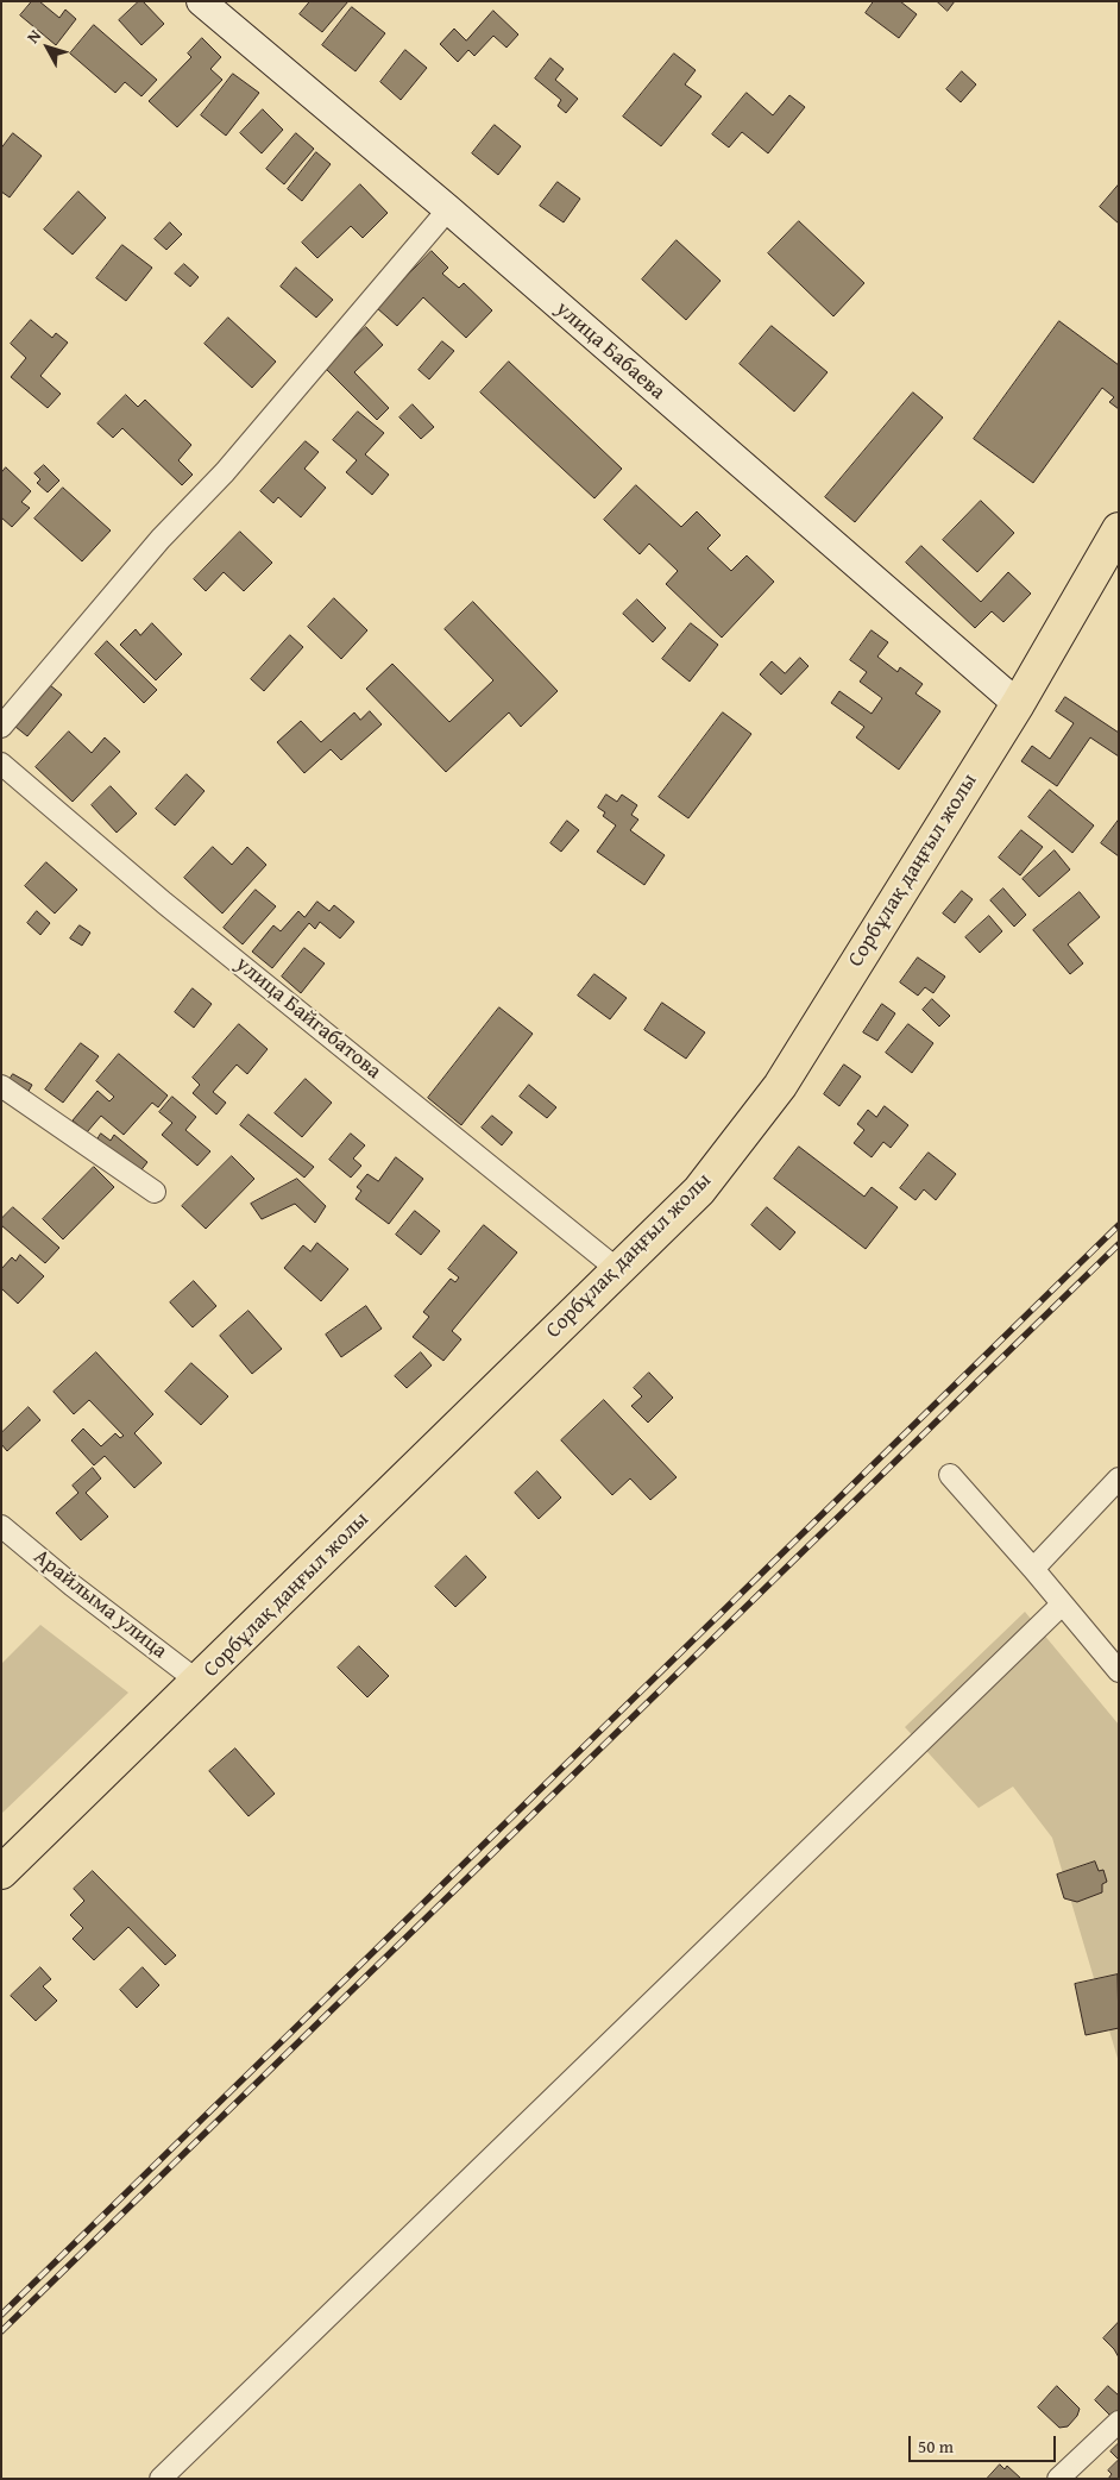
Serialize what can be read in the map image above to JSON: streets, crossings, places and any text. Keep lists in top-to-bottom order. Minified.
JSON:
{"streets":{"main road":["Сорбұлақ даңғыл жолы"],"street":["улица Бабаева","улица Байгабатова","Арайлыма улица"]},"crossings":[["улица Бабаева","Сорбұлақ даңғыл жолы"],["Сорбұлақ даңғыл жолы","улица Байгабатова"],["Сорбұлақ даңғыл жолы","Арайлыма улица"]],"scale_bar":"50 m","north":"top left"}
